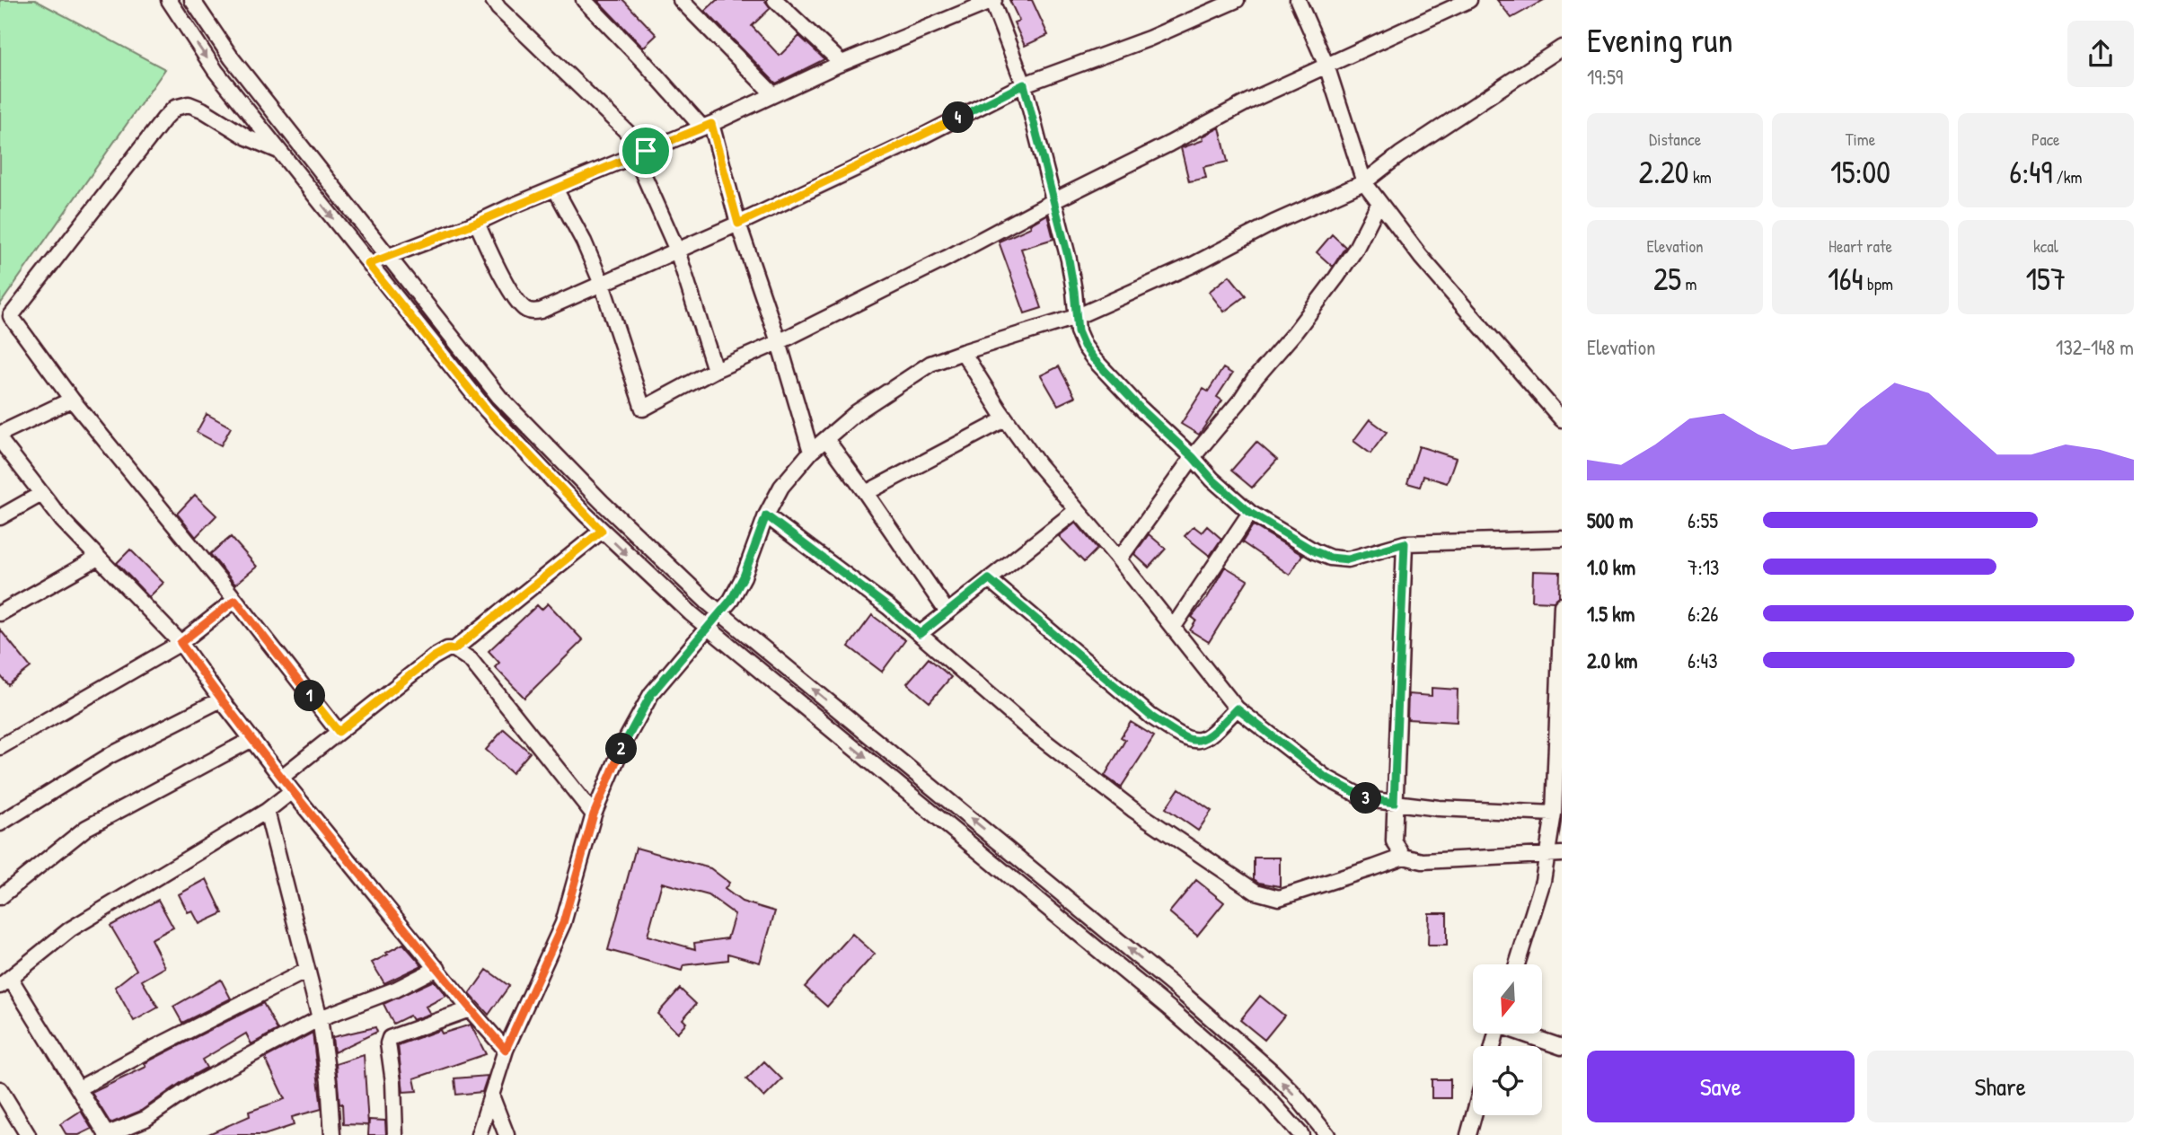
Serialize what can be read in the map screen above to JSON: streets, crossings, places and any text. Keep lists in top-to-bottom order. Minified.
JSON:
{"north":"bottom","page":{"heading":["Evening run","19:59"],"pins":["4","1","2","3"],"stats":[["Distance","2.20 km"],["Time","15:00"],["Pace","6:49 /km"],["Elevation","25 m"],["Heart rate","164 bpm"],["kcal","157"]],"chart":["Elevation","132–148 m"],"list":[{"name":"500 m","note":"6:55"},{"name":"1.0 km","note":"7:13"},{"name":"1.5 km","note":"6:26"},{"name":"2.0 km","note":"6:43"}],"buttons":["Save","Share"]}}
